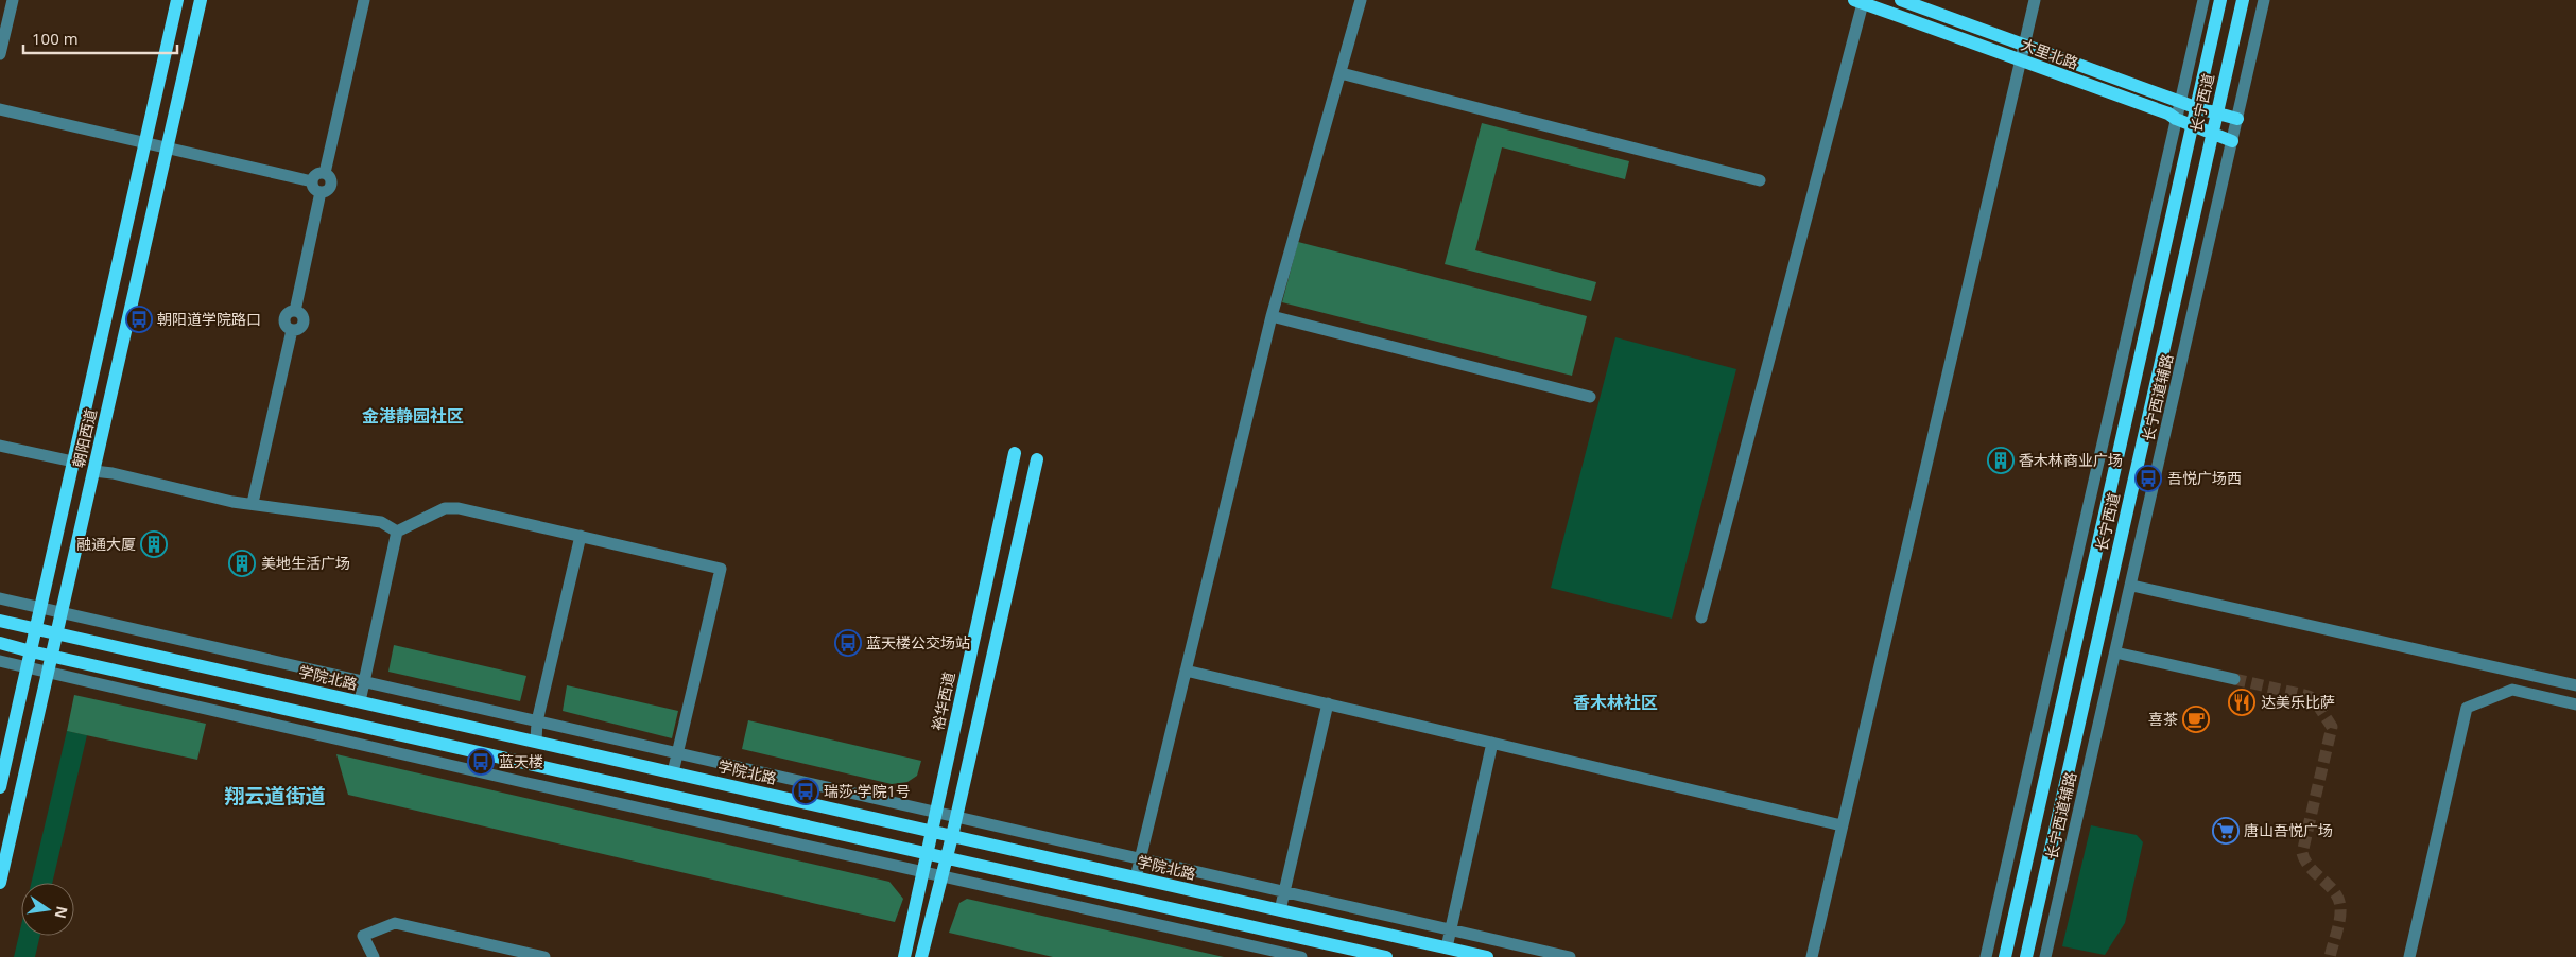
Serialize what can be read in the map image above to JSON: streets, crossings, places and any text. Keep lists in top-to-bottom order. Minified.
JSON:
{"streets":{"main road":["大里北路","长宁西道","朝阳西道","学院北路","裕华西道"],"street":["长宁西道辅路"]},"crossings":[["大里北路","长宁西道"],["大里北路","长宁西道辅路"],["朝阳西道","学院北路"],["学院北路","裕华西道"]],"districts":["金港静园社区","香木林社区","翔云道街道"],"places":{"bus stop":["朝阳道学院路口","吾悦广场西","蓝天楼公交场站","蓝天楼","瑞莎·学院1号"],"building":["香木林商业广场","融通大厦","美地生活广场"],"restaurant":["达美乐比萨"],"cafe":["喜茶"],"supermarket":["唐山吾悦广场"]},"scale_bar":"100 m","north":"right"}
